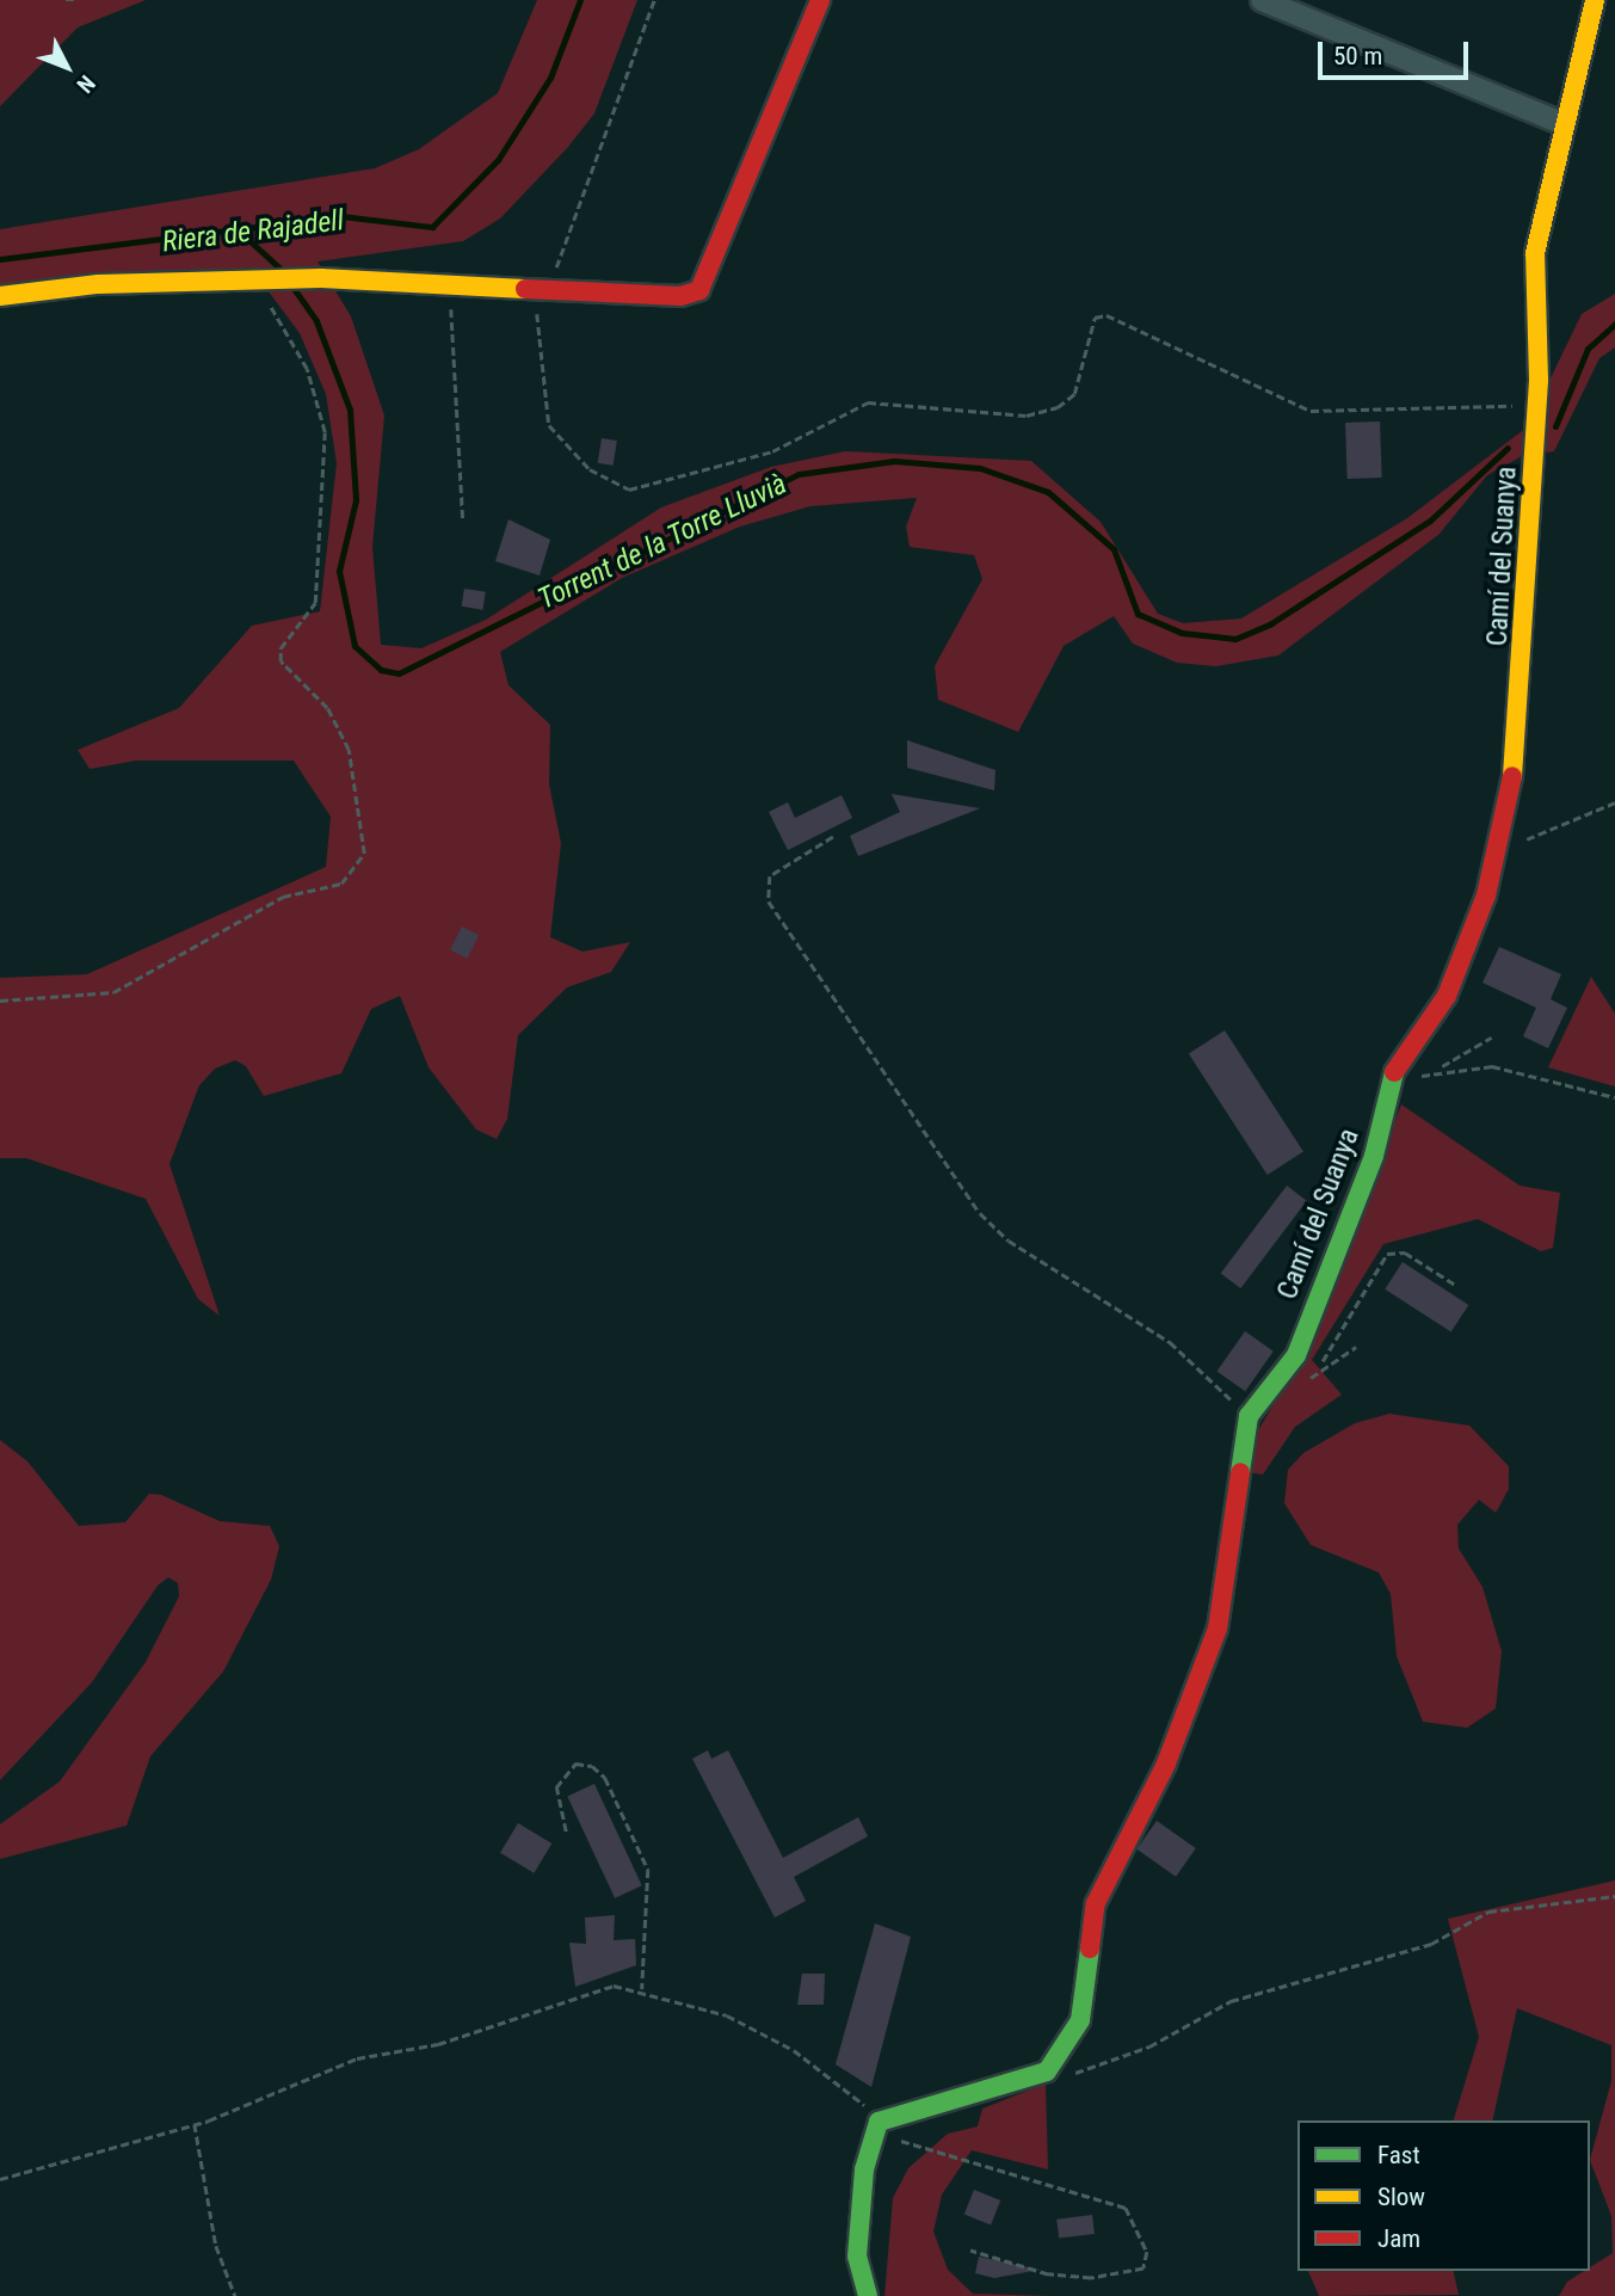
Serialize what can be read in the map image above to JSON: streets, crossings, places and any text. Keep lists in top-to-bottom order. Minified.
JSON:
{"streets":{"street":["Camí del Suanya"]},"water":["Riera de Rajadell","Torrent de la Torre Lluvià"],"legend":["Fast","Slow","Jam"],"scale_bar":"50 m","north":"bottom right"}
